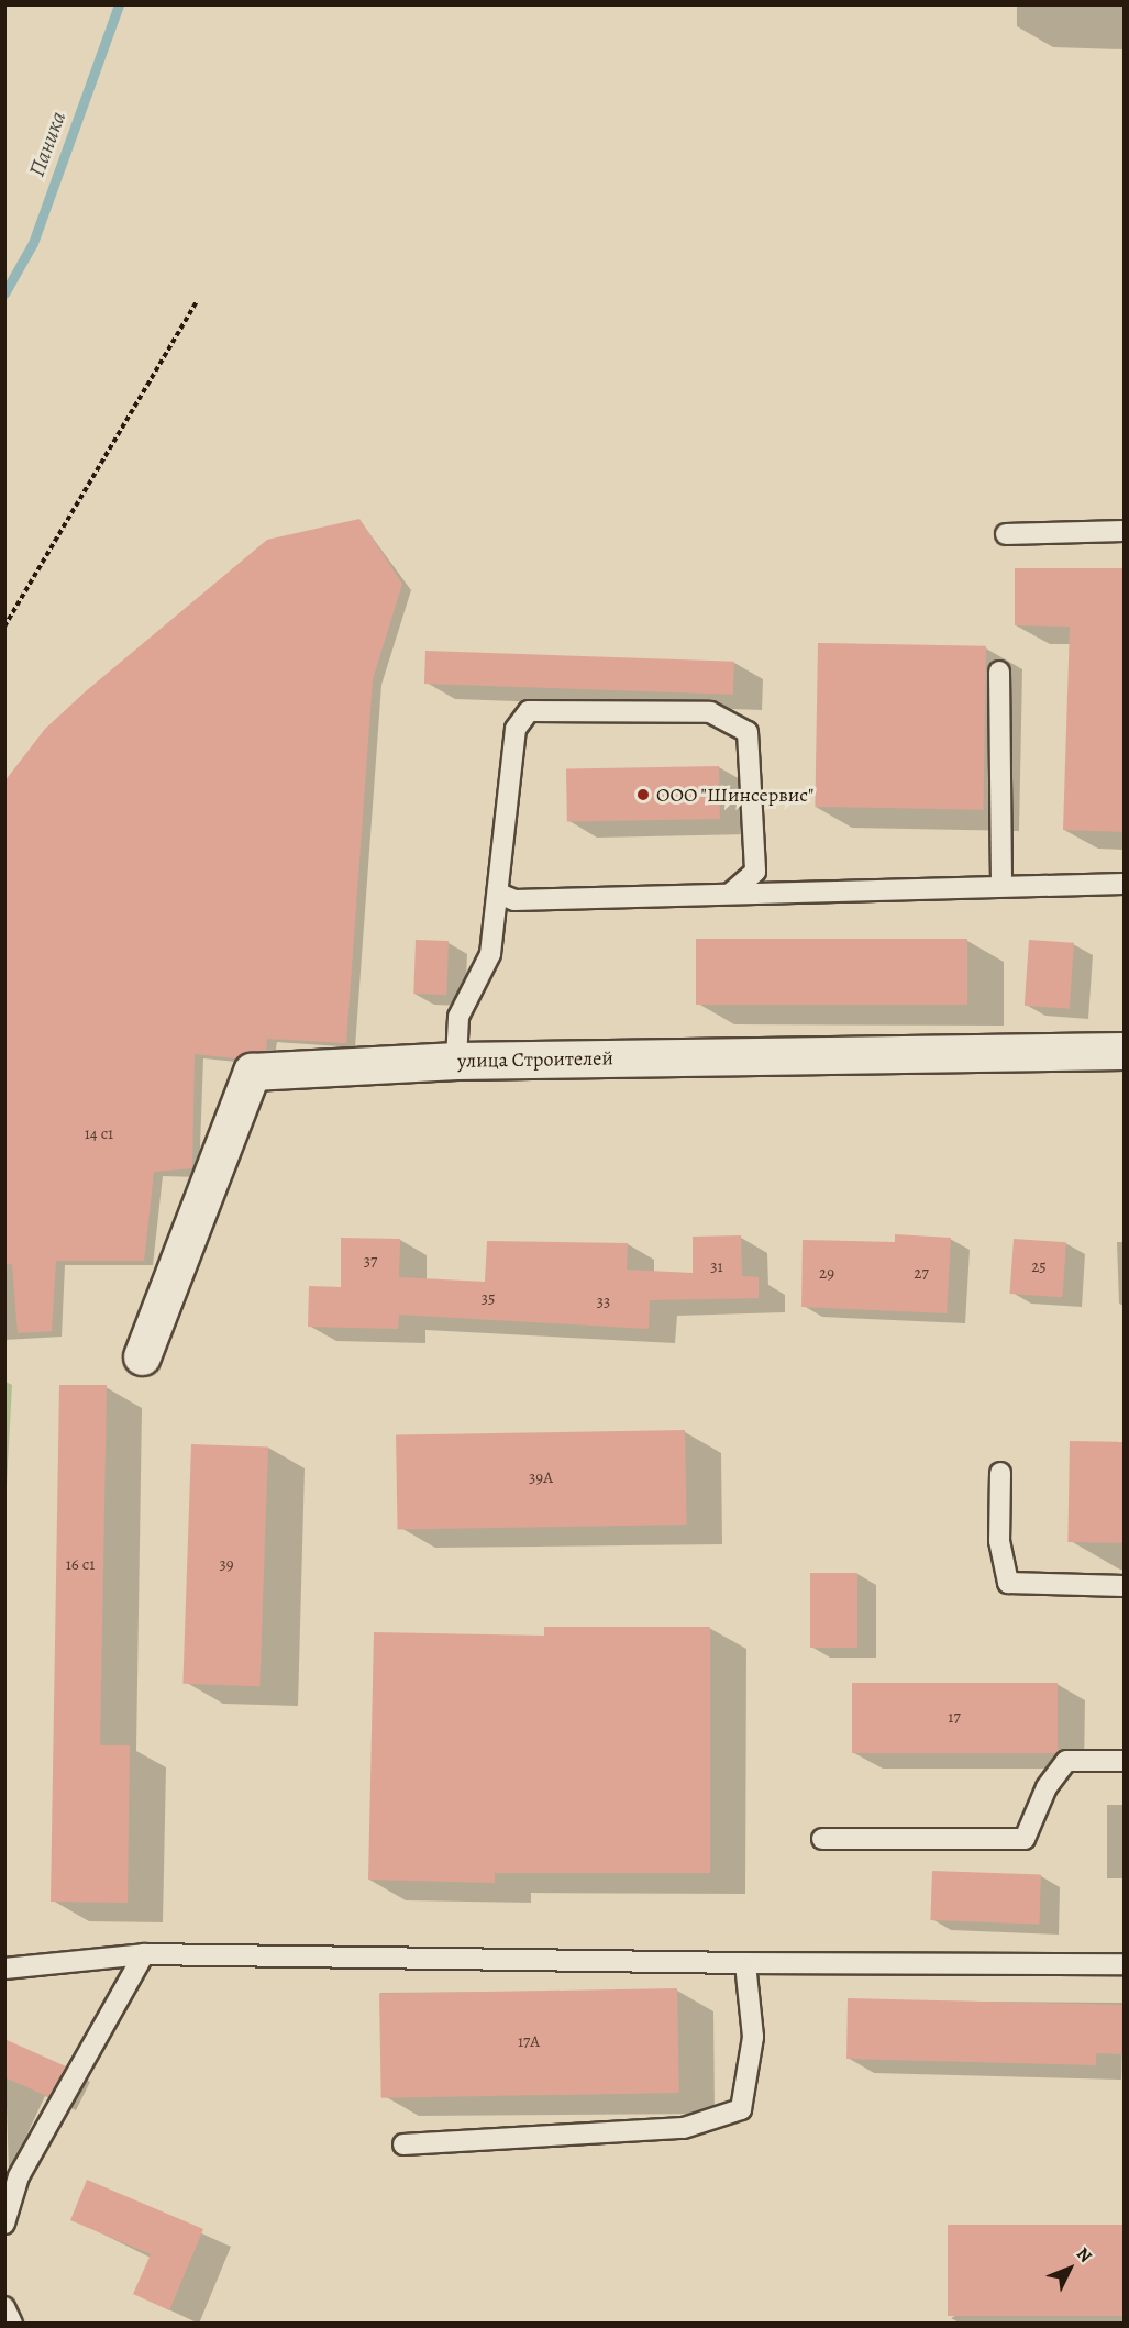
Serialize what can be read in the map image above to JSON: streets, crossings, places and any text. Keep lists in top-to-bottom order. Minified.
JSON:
{"streets":{"street":["улица Строителей"]},"water":["Паника"],"places":["ООО \"Шинсервис\""],"house_numbers":["14 с1","37","31","25","29","27","35","33","39А","16 с1","39","17","17А"],"north":"top right"}
